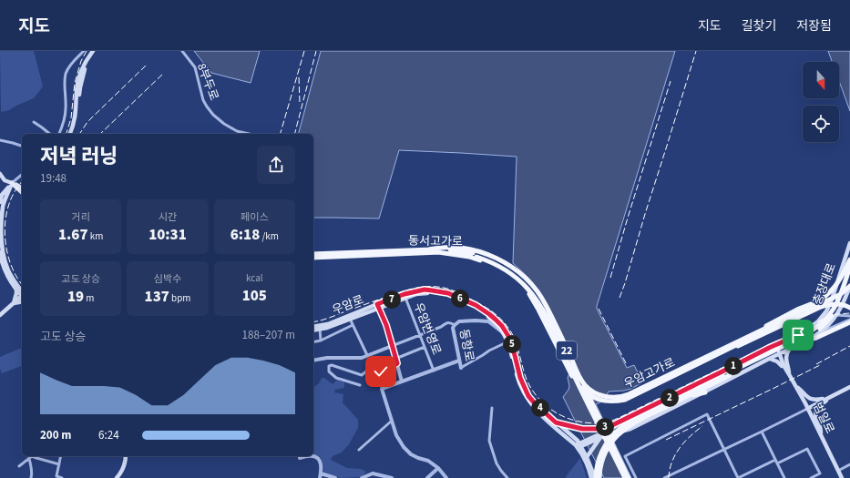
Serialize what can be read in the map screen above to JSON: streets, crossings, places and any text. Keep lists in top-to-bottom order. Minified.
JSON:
{"streets":{"highway":["동서고가로","22","우암고가로"],"main road":["충장대로","우암로","범일로"],"street":["8부두로","우암번영로","동항로"]},"crossings":[["동서고가로","우암고가로"],["충장대로","우암로"],["충장대로","우암고가로"],["우암로","우암번영로"],["우암로","동항로"]],"north":"bottom","page":{"header":"지도","nav":["지도","길찾기","저장됨"],"heading":["저녁 러닝","19:48"],"stats":[["거리","1.67 km"],["시간","10:31"],["페이스","6:18 /km"],["고도 상승","19 m"],["심박수","137 bpm"],["kcal","105"]],"pins":["6","7","5","1","2","4","3"],"chart":["고도 상승","188–207 m"],"list":[{"name":"200 m","note":"6:24"}]}}
